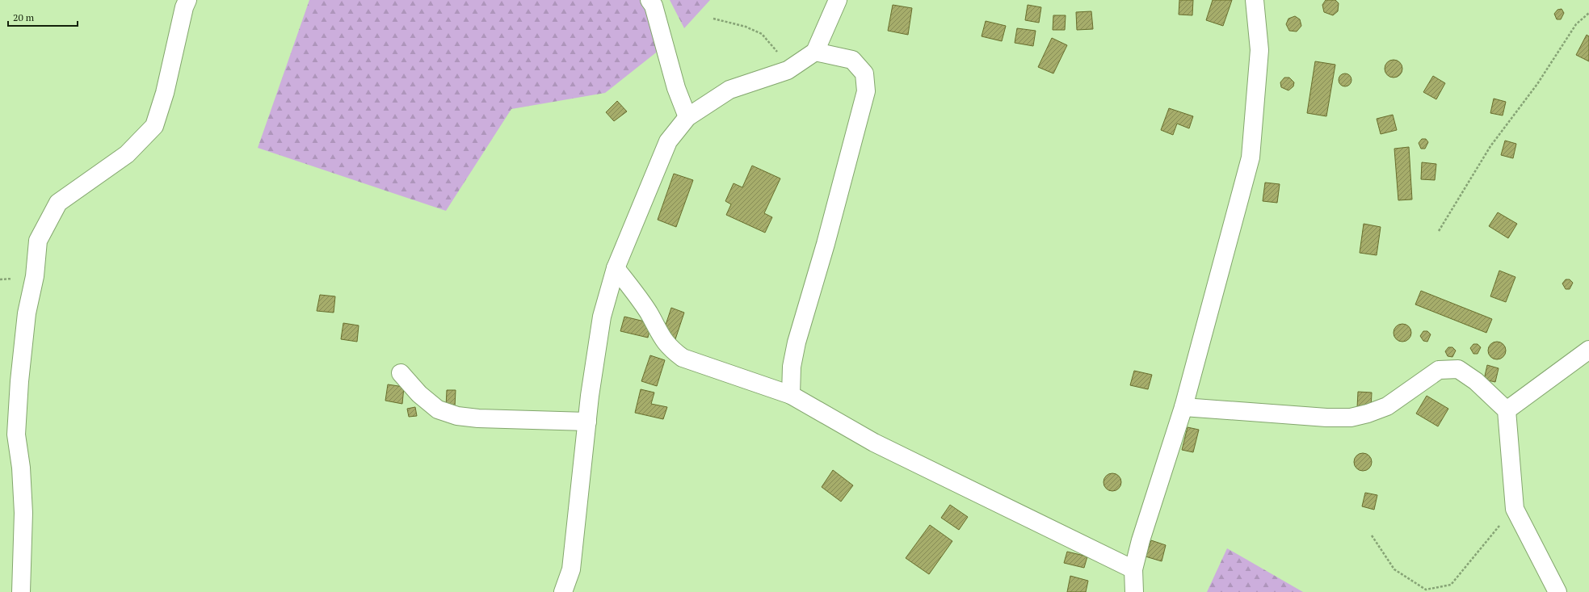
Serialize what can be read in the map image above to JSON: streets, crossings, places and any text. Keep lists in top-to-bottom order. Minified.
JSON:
{"scale_bar":"20 m"}
